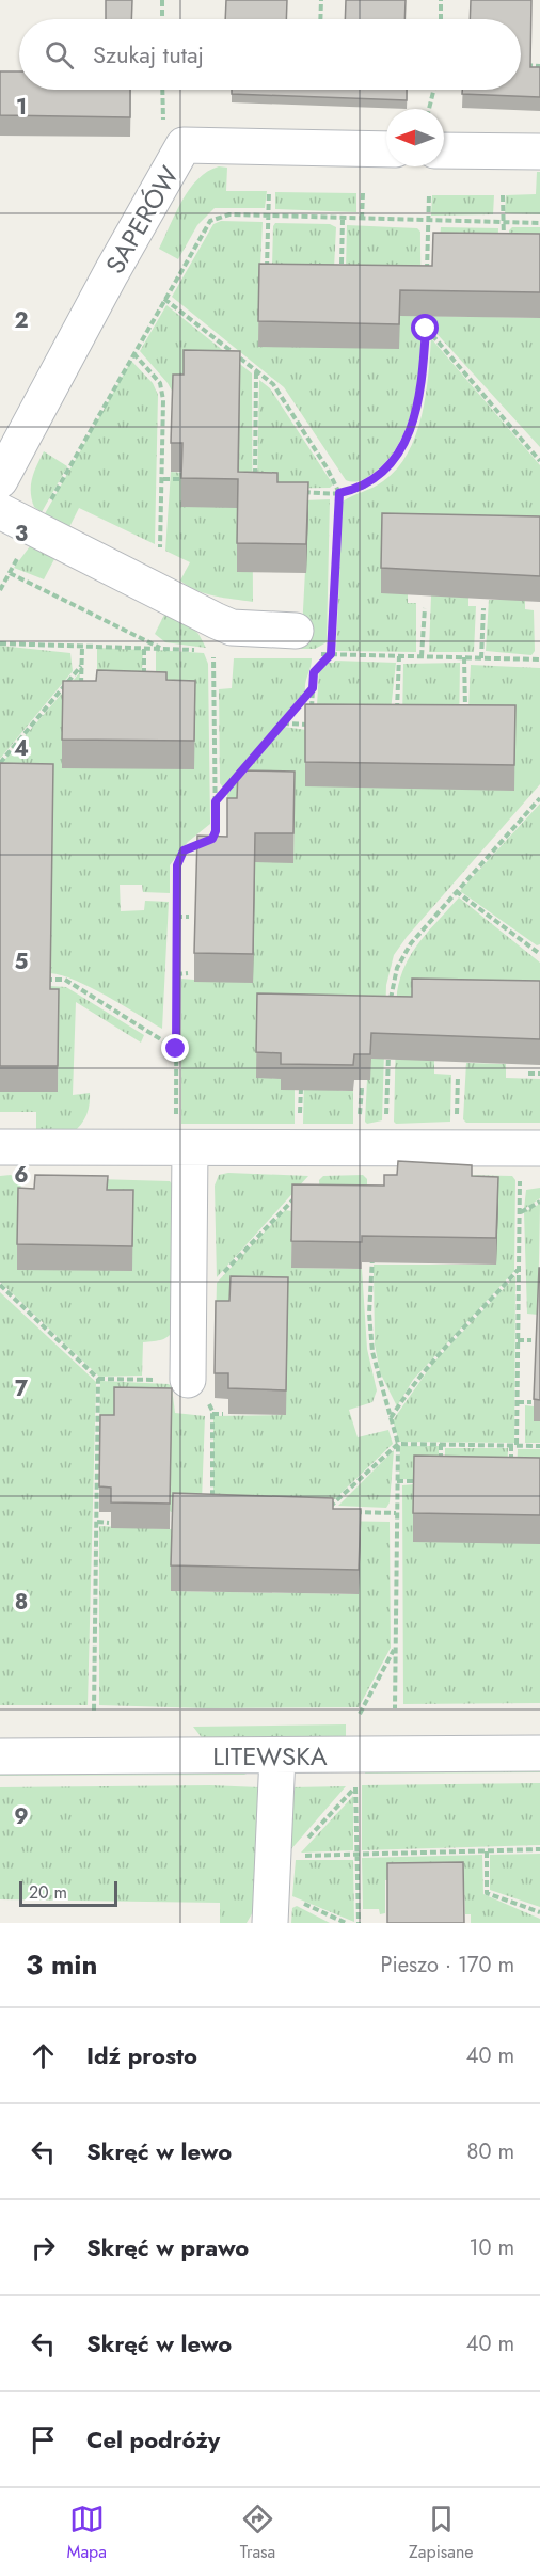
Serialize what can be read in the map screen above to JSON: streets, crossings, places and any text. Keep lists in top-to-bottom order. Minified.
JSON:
{"streets":{"street":["SAPERÓW","LITEWSKA"]},"scale_bar":"20 m","north":"left","page":{"search":"Szukaj tutaj","scale":"20 m","heading":["3 min","Pieszo · 170 m"],"list":[["Idź prosto","40 m"],["Skręć w lewo","80 m"],["Skręć w prawo","10 m"],["Skręć w lewo","40 m"],"Cel podróży"],"nav":["Mapa","Trasa","Zapisane"]},"grid":{"rows":["1","2","3","4","5","6","7","8","9"]}}
